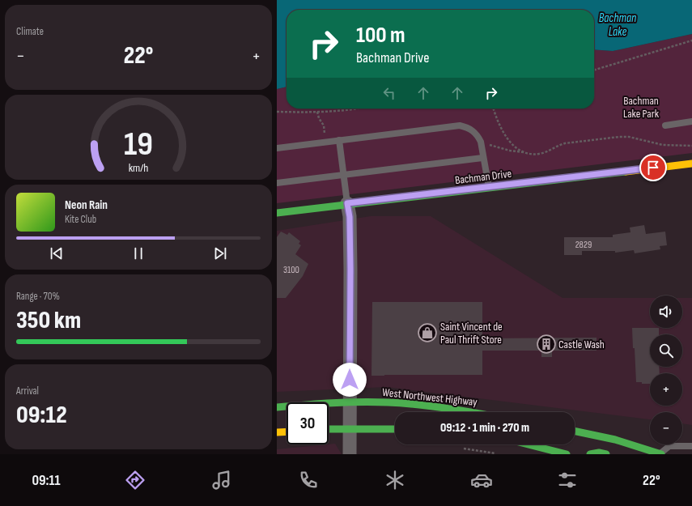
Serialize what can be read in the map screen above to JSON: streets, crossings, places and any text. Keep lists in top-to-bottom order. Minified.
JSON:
{"streets":{"main road":["Bachman Drive","West Northwest Highway"]},"water":["Bachman Lake"],"parks":["Bachman Lake Park"],"places":{"shop":["Saint Vincent de Paul Thrift Store"],"building":["Castle Wash"]},"house_numbers":["2829","3100"],"page":{"tile":["Climate",["Range · 70%","350 km"],["Arrival","09:12"]],"turn":["100 m","Bachman Drive"],"heat":["−","22°","+"],"song":["Neon Rain","Kite Club"],"map_buttons":["+","−"],"limit":"30","trip":"09:12 · 1 min · 270 m","tabs":["09:11","22°"],"gauge":["19","km/h"]}}
